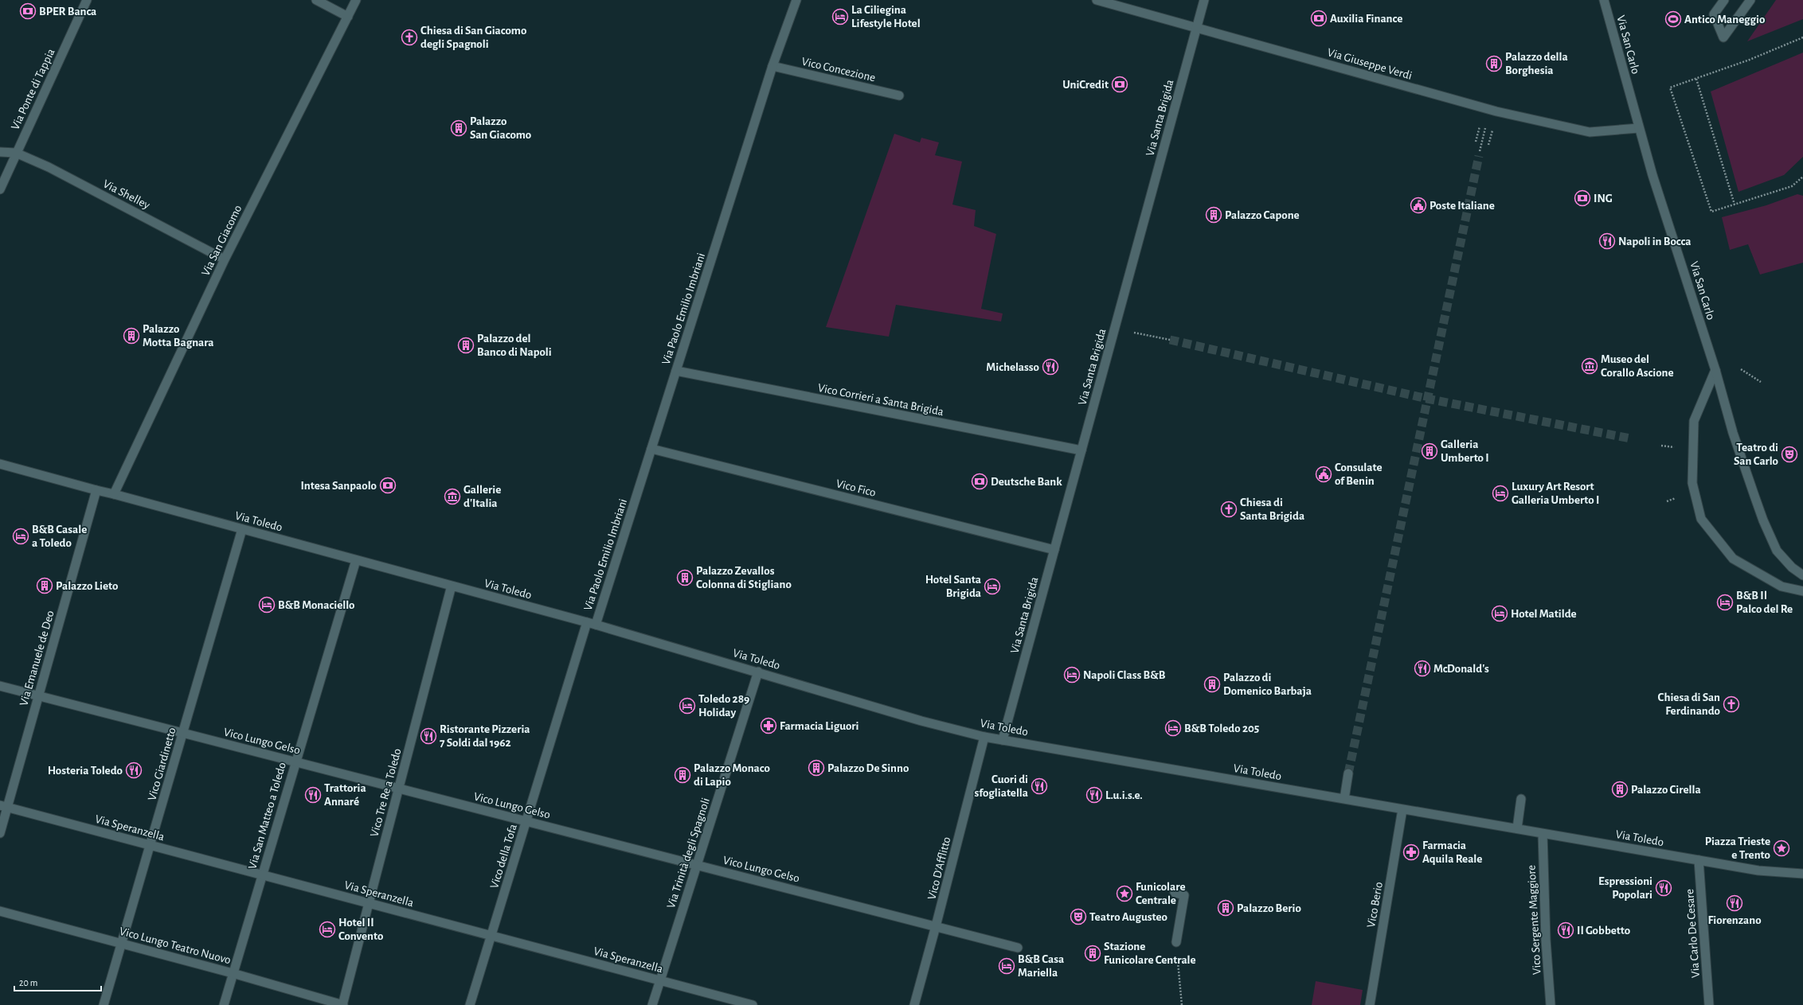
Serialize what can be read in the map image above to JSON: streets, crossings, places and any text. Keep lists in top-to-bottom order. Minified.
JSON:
{"streets":{"street":["Via San Carlo","Via Giuseppe Verdi","Vico Concezione","Via Ponte di Tappia","Via Santa Brigida","Via Shelley","Via San Giacomo","Via Paolo Emilio Imbriani","Vico Corrieri a Santa Brigida","Vico Fico","Via Toledo","Via Emanuele de Deo","Vico Lungo Gelso","Vico Giardinetto","Vico Tre Re a Toledo","Via San Matteo a Toledo","Via Speranzella","Via Trinità degli Spagnoli","Vico della Tofa","Vico D'Afflitto","Vico Berio","Vico Sergente Maggiore","Via Carlo De Cesare","Vico Lungo Teatro Nuovo"]},"crossings":[["Via San Carlo","Via Giuseppe Verdi"],["Via Giuseppe Verdi","Via Santa Brigida"],["Vico Concezione","Via Paolo Emilio Imbriani"],["Via Ponte di Tappia","Via Shelley"],["Via Santa Brigida","Vico Corrieri a Santa Brigida"],["Via Santa Brigida","Vico Fico"],["Via Santa Brigida","Via Toledo"],["Via Shelley","Via San Giacomo"],["Via San Giacomo","Via Toledo"],["Via Paolo Emilio Imbriani","Vico Corrieri a Santa Brigida"],["Via Paolo Emilio Imbriani","Vico Fico"],["Via Paolo Emilio Imbriani","Via Toledo"],["Via Toledo","Via Emanuele de Deo"],["Via Toledo","Vico Giardinetto"],["Via Toledo","Vico Tre Re a Toledo"],["Via Toledo","Via San Matteo a Toledo"],["Via Toledo","Via Trinità degli Spagnoli"],["Via Toledo","Vico della Tofa"],["Via Toledo","Vico D'Afflitto"],["Via Toledo","Vico Berio"],["Via Toledo","Vico Sergente Maggiore"],["Via Toledo","Via Carlo De Cesare"],["Via Emanuele de Deo","Vico Lungo Gelso"],["Via Emanuele de Deo","Via Speranzella"],["Vico Lungo Gelso","Vico Giardinetto"],["Vico Lungo Gelso","Vico Tre Re a Toledo"],["Vico Lungo Gelso","Via San Matteo a Toledo"],["Vico Lungo Gelso","Via Trinità degli Spagnoli"],["Vico Lungo Gelso","Vico della Tofa"],["Vico Lungo Gelso","Vico D'Afflitto"],["Vico Giardinetto","Via Speranzella"],["Vico Giardinetto","Vico Lungo Teatro Nuovo"],["Vico Tre Re a Toledo","Via Speranzella"],["Vico Tre Re a Toledo","Vico Lungo Teatro Nuovo"],["Via San Matteo a Toledo","Via Speranzella"],["Via San Matteo a Toledo","Vico Lungo Teatro Nuovo"],["Via Speranzella","Via Trinità degli Spagnoli"],["Via Speranzella","Vico della Tofa"]],"places":{"bank":["BPER Banca","Auxilia Finance","UniCredit","ING","Deutsche Bank","Intesa Sanpaolo"],"hotel":["La Ciliegina Lifestyle Hotel","Luxury Art Resort Galleria Umberto I","B&B Casale a Toledo","Hotel Santa Brigida","B&B Il Palco del Re","B&B Monaciello","Hotel Matilde","Napoli Class B&B","Toledo 289 Holiday","B&B Toledo 205","Hotel Il Convento","B&B Casa Mariella"],"sports":["Antico Maneggio"],"church":["Chiesa di San Giacomo degli Spagnoli","Chiesa di Santa Brigida","Chiesa di San Ferdinando"],"building":["Palazzo della Borghesia","Palazzo San Giacomo","Palazzo Capone","Palazzo Motta Bagnara","Palazzo del Banco di Napoli","Galleria Umberto I","Palazzo Zevallos Colonna di Stigliano","Palazzo Lieto","Palazzo di Domenico Barbaja","Palazzo De Sinno","Palazzo Monaco di Lapio","Palazzo Cirella","Palazzo Berio","Stazione Funicolare Centrale"],"public building":["Poste Italiane","Consulate of Benin"],"restaurant":["Napoli in Bocca","Michelasso","McDonald's","Ristorante Pizzeria 7 Soldi dal 1962","Hosteria Toledo","Cuori di sfogliatella","Trattoria Annaré","L.u.i.s.e.","Espressioni Popolari","Fiorenzano","Il Gobbetto"],"museum":["Museo del Corallo Ascione","Gallerie d'Italia"],"theatre":["Teatro di San Carlo","Teatro Augusteo"],"pharmacy":["Farmacia Liguori","Farmacia Aquila Reale"],"place":["Piazza Trieste e Trento","Funicolare Centrale"]},"scale_bar":"20 m"}
